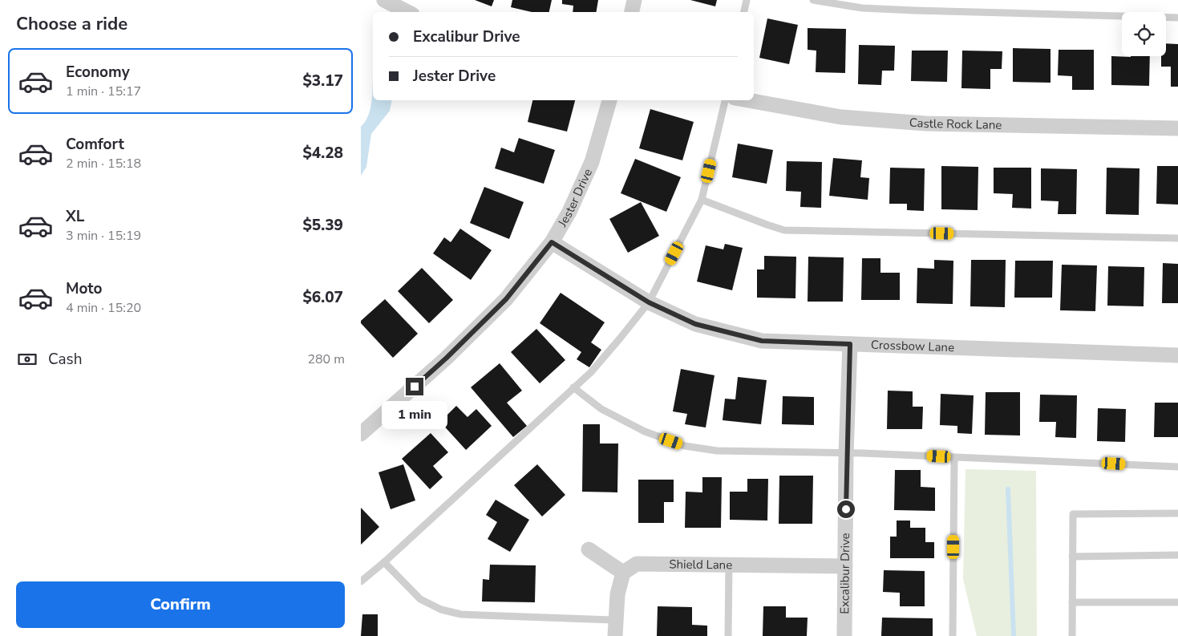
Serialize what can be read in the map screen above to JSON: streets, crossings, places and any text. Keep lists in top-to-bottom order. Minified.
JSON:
{"streets":{"street":["Castle Rock Lane","Jester Drive","Crossbow Lane","Shield Lane","Excalibur Drive"]},"crossings":[["Jester Drive","Crossbow Lane"],["Crossbow Lane","Excalibur Drive"],["Shield Lane","Excalibur Drive"]],"page":{"heading":"Choose a ride","banner":["Excalibur Drive","Jester Drive"],"list":[{"name":"Economy","note":"1 min · 15:17","value":"$3.17"},{"name":"Comfort","note":"2 min · 15:18","value":"$4.28"},{"name":"XL","note":"3 min · 15:19","value":"$5.39"},{"name":"Moto","note":"4 min · 15:20","value":"$6.07"}],"pay":["Cash","280 m"],"bubble":"1 min","buttons":"Confirm"}}
